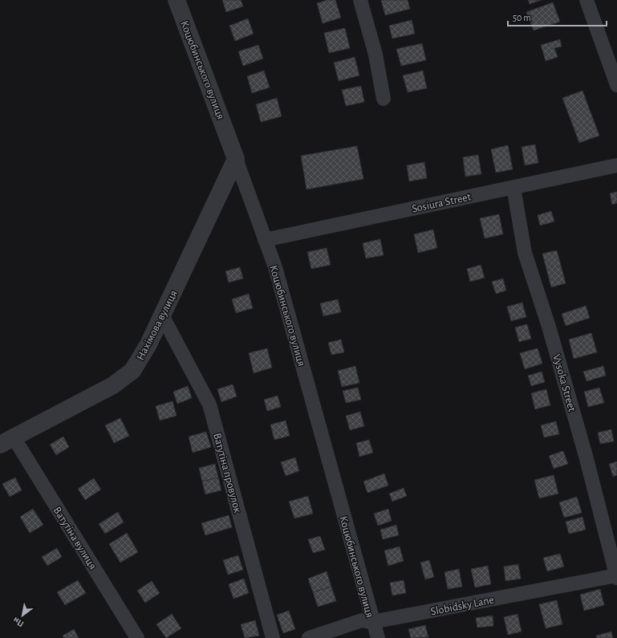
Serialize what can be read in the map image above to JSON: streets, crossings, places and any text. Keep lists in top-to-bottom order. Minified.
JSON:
{"streets":{"street":["Коцюбинського вулиця","Sosiura Street","Нахімова вулиця","Vysoka Street","Ватутіна провулок","Ватутіна вулиця","Slobidsky Lane"]},"crossings":[["Коцюбинського вулиця","Sosiura Street"],["Коцюбинського вулиця","Нахімова вулиця"],["Коцюбинського вулиця","Slobidsky Lane"],["Sosiura Street","Vysoka Street"],["Нахімова вулиця","Ватутіна провулок"],["Нахімова вулиця","Ватутіна вулиця"],["Vysoka Street","Slobidsky Lane"]],"scale_bar":"50 m","north":"bottom left"}
